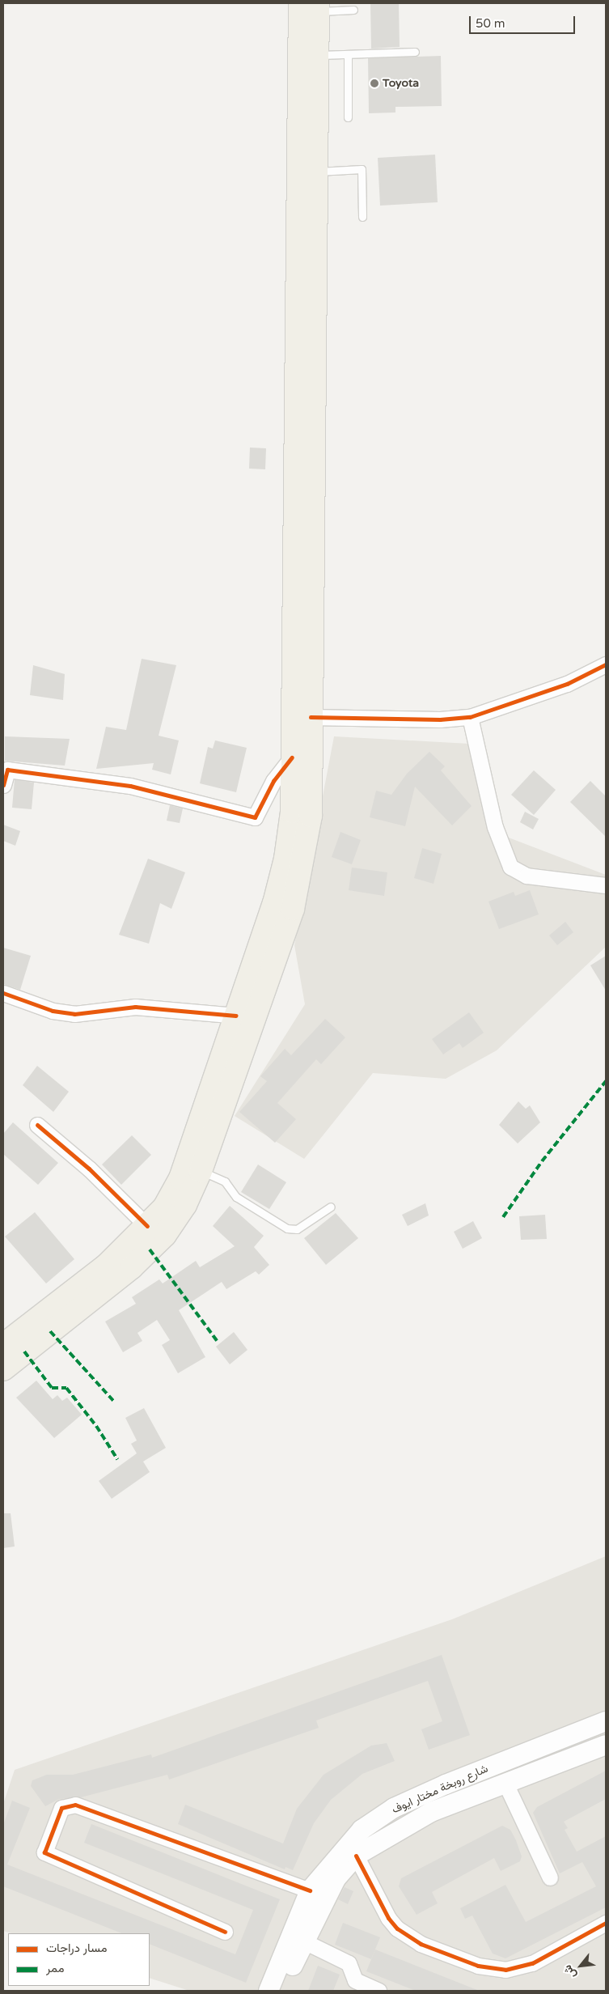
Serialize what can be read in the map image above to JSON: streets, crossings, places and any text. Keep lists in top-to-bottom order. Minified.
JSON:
{"streets":{"street":["شارع روبخة مختار ايوف"]},"places":["Toyota"],"legend":["مسار دراجات","ممر"],"scale_bar":"50 m","north":"bottom left"}
